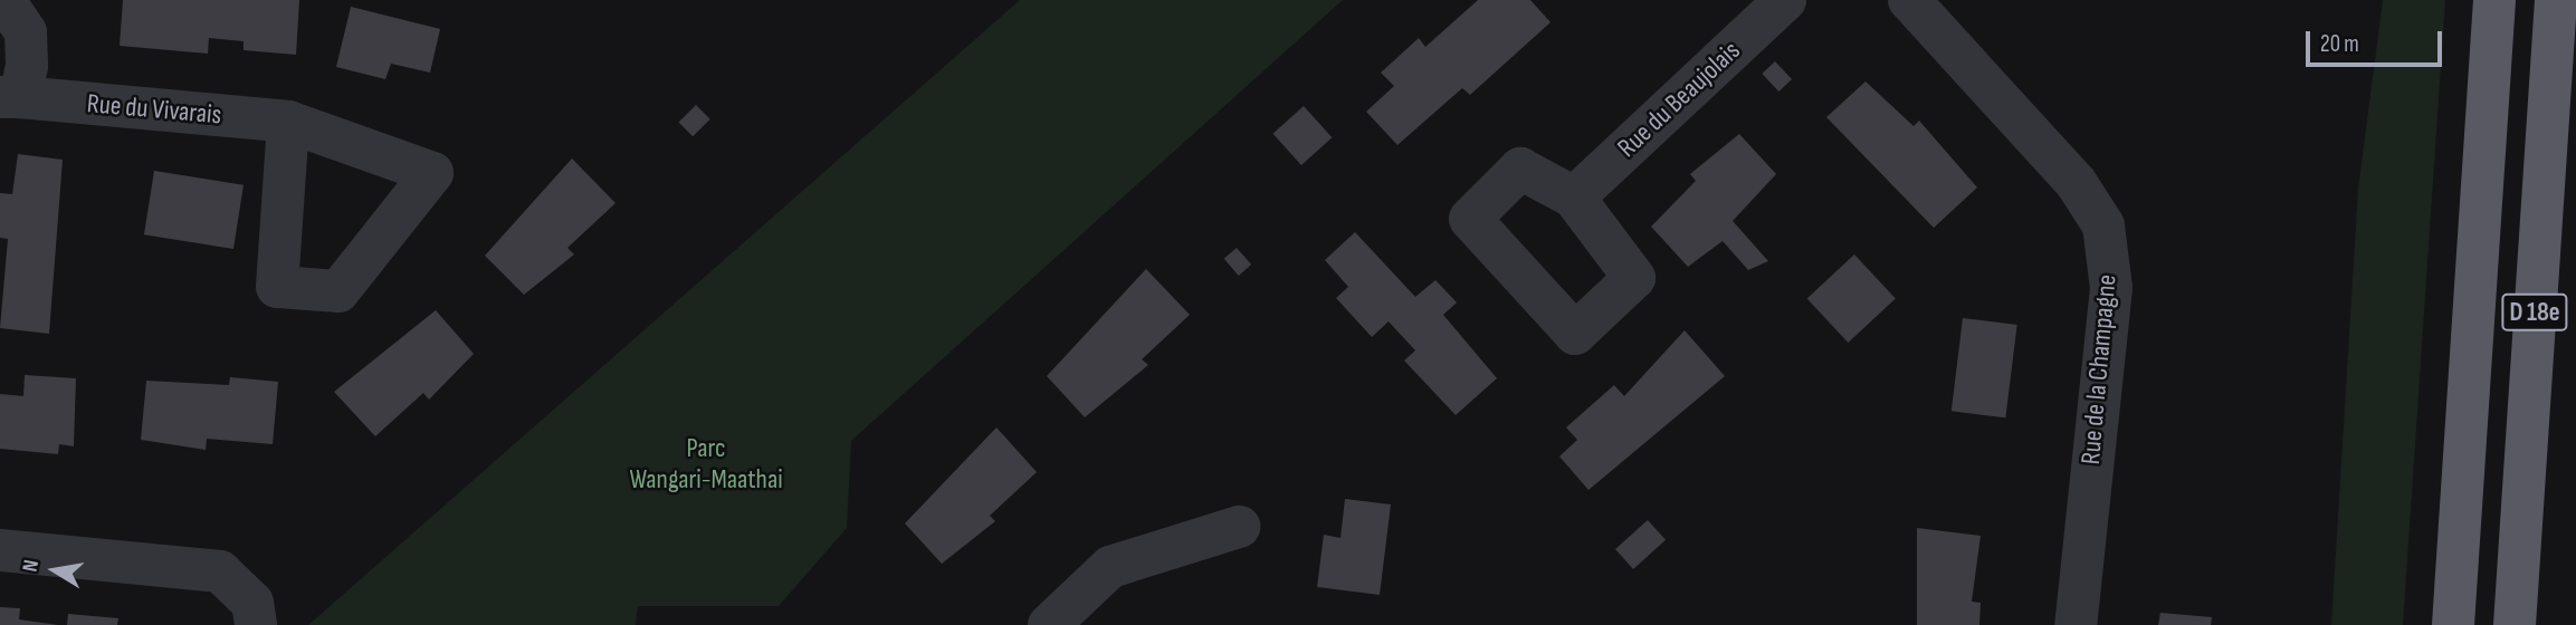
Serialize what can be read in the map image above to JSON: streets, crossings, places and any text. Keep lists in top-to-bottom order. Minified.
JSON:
{"streets":{"highway":["D 18e"],"street":["Rue du Beaujolais","Rue du Vivarais","Rue de la Champagne"]},"parks":["Parc Wangari-Maathai"],"scale_bar":"20 m","north":"left"}
